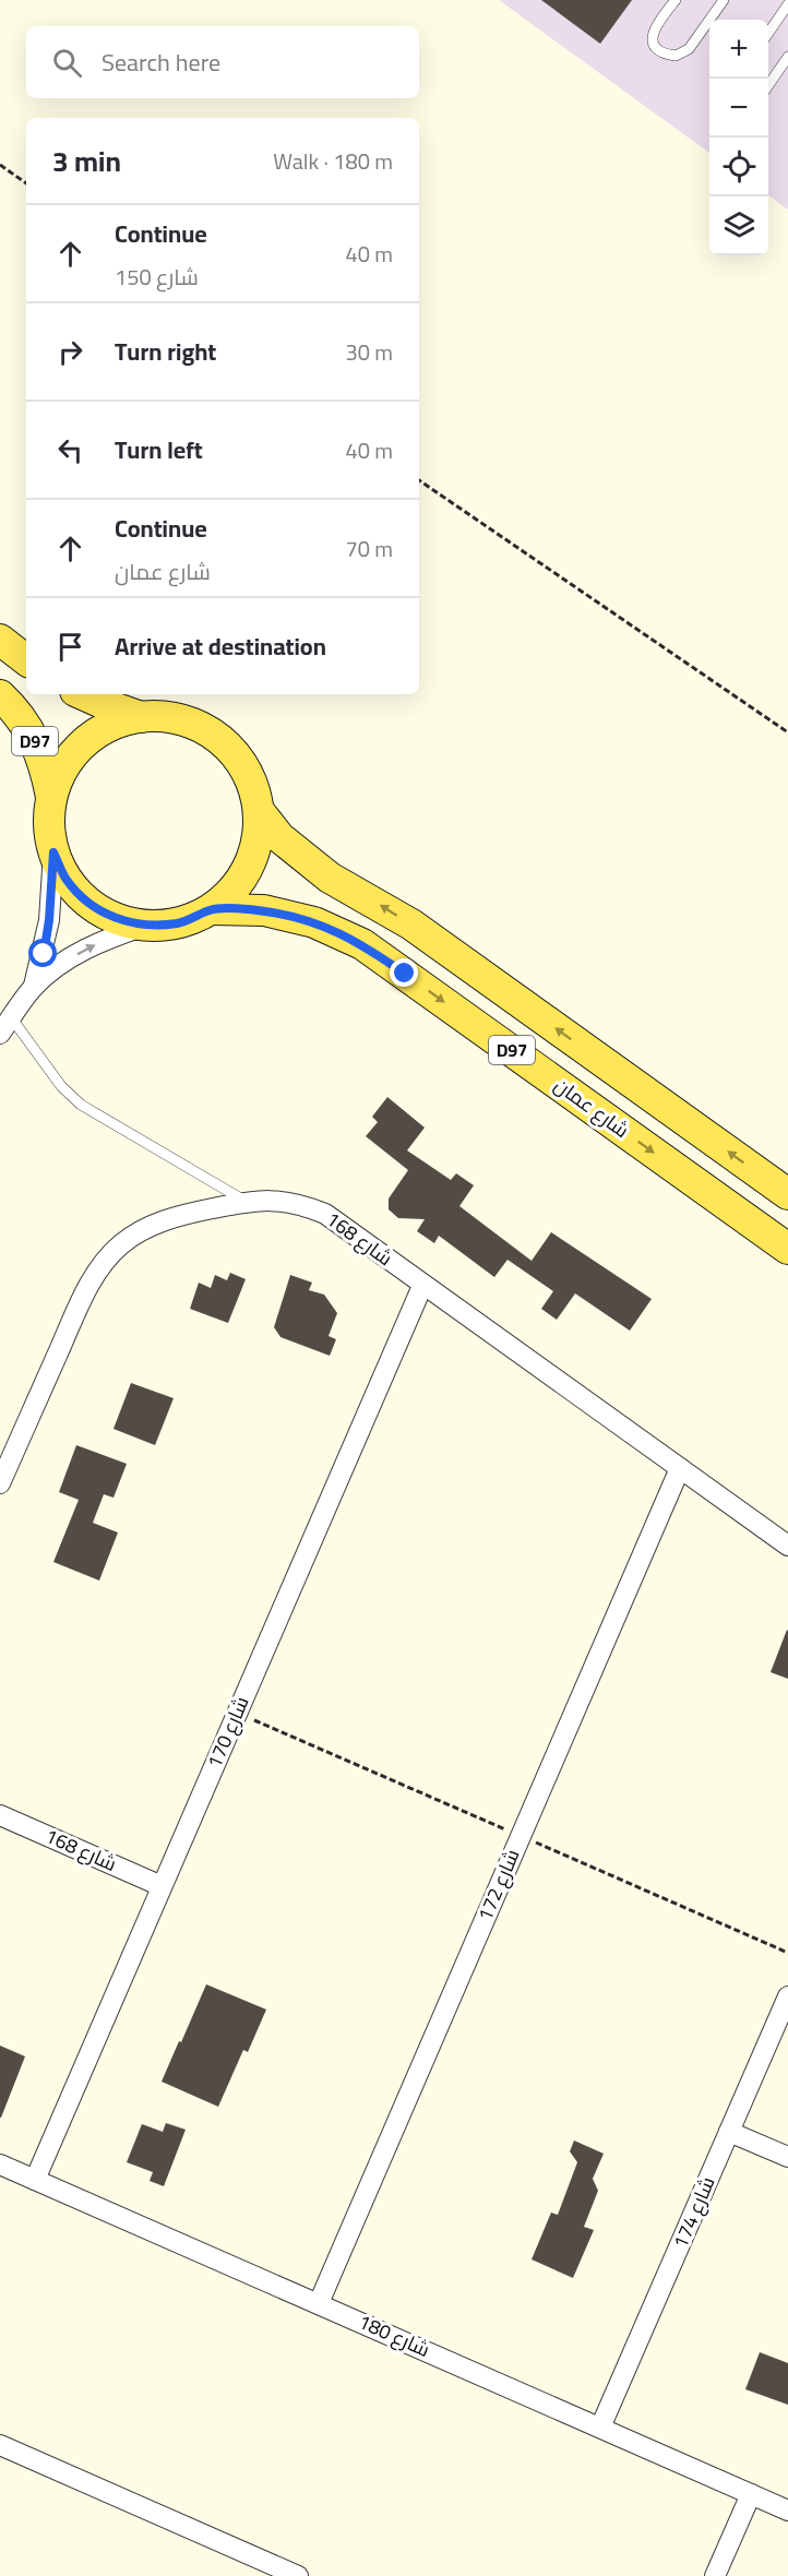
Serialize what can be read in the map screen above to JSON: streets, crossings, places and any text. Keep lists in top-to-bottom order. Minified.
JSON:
{"streets":{"main road":["D97","شارع عمان"],"street":["شارع 168","شارع 170","شارع 172","شارع 174","شارع 180"]},"crossings":[["D97","شارع عمان"],["شارع 168","شارع 170"],["شارع 168","شارع 172"],["شارع 170","شارع 180"],["شارع 172","شارع 180"],["شارع 174","شارع 180"]],"page":{"map_buttons":["+","−"],"search":"Search here","heading":["3 min","Walk · 180 m"],"list":[["Continue","شارع 150","40 m"],["Turn right","30 m"],["Turn left","40 m"],["Continue","شارع عمان","70 m"],"Arrive at destination"]}}
